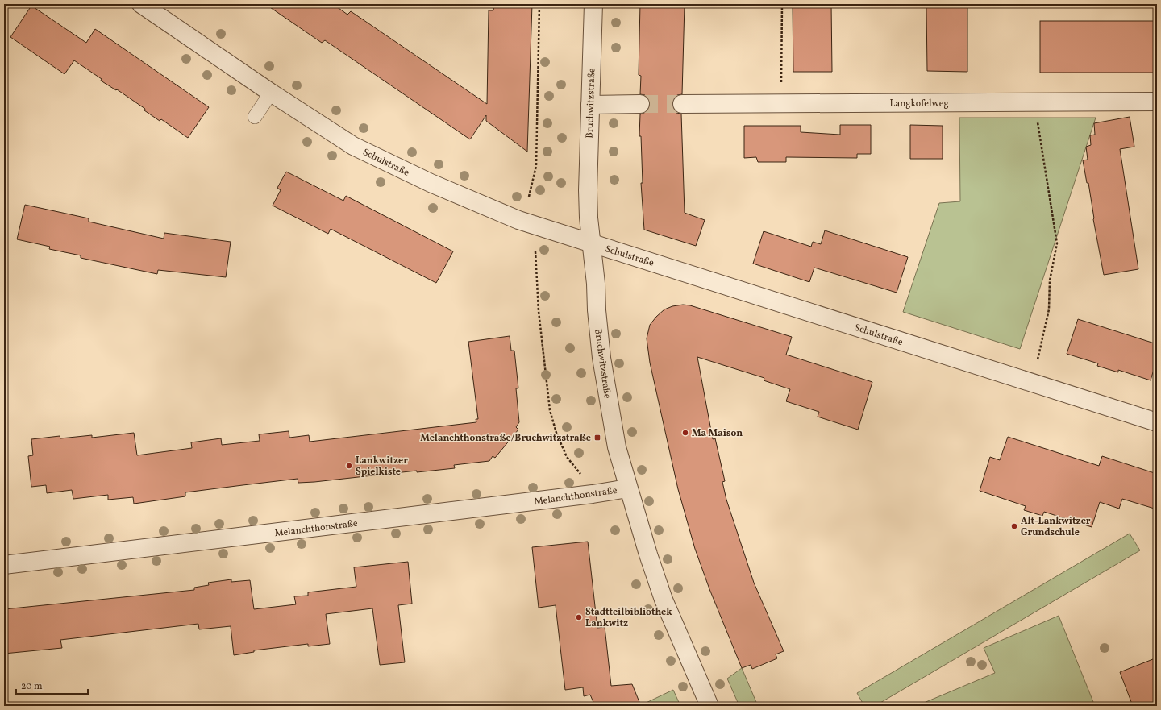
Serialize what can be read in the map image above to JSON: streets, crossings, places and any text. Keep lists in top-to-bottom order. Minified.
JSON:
{"streets":{"street":["Bruchwitzstraße","Langkofelweg","Schulstraße","Melanchthonstraße"]},"crossings":[["Bruchwitzstraße","Schulstraße"],["Bruchwitzstraße","Melanchthonstraße"]],"places":{"other":["Ma Maison","Lankwitzer Spielkiste","Alt-Lankwitzer Grundschule","Stadtteilbibliothek Lankwitz"],"transit":["Melanchthonstraße/Bruchwitzstraße"]},"scale_bar":"20 m"}
